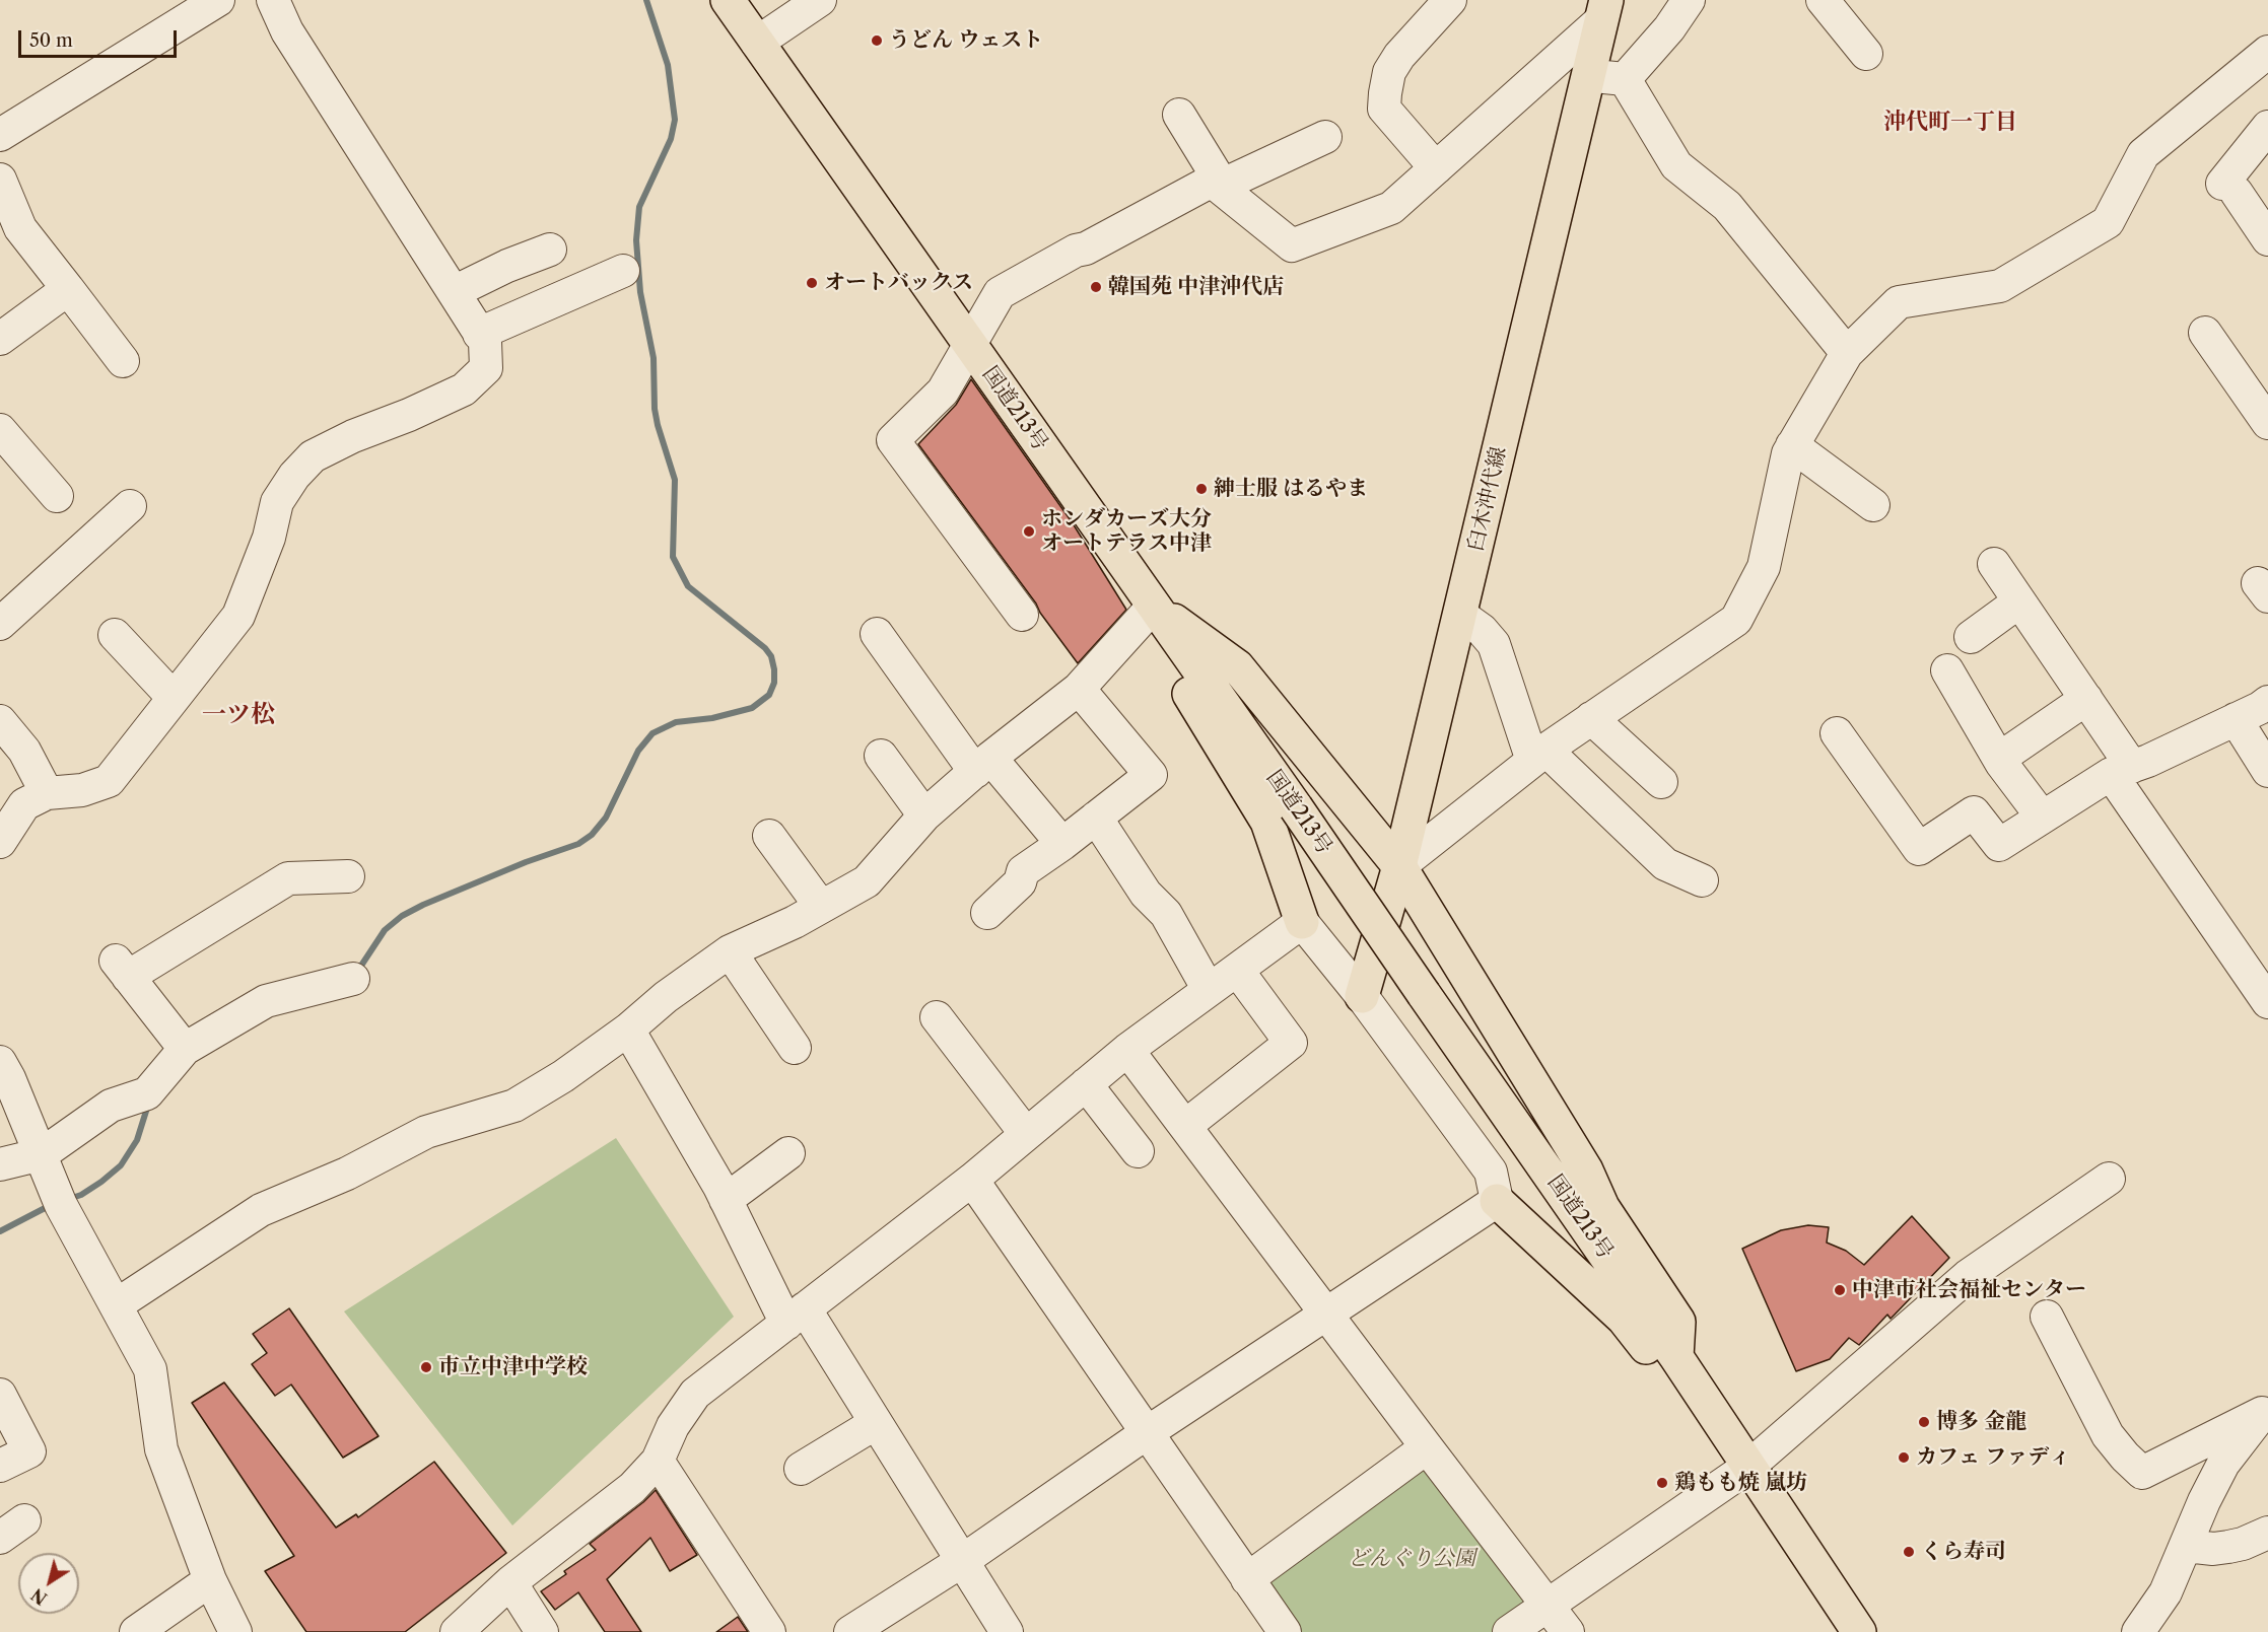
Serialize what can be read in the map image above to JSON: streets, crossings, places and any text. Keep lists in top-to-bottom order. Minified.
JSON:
{"streets":{"main road":["国道213号","臼木沖代線"]},"districts":["沖代町一丁目","一ツ松"],"parks":["どんぐり公園"],"places":["うどん ウェスト","オートバックス","韓国苑 中津沖代店","紳士服 はるやま","ホンダカーズ大分 オートテラス中津","中津市社会福祉センター","市立中津中学校","博多 金龍","カフェ ファディ","鶏もも焼 嵐坊","くら寿司"],"scale_bar":"50 m","north":"bottom left"}
